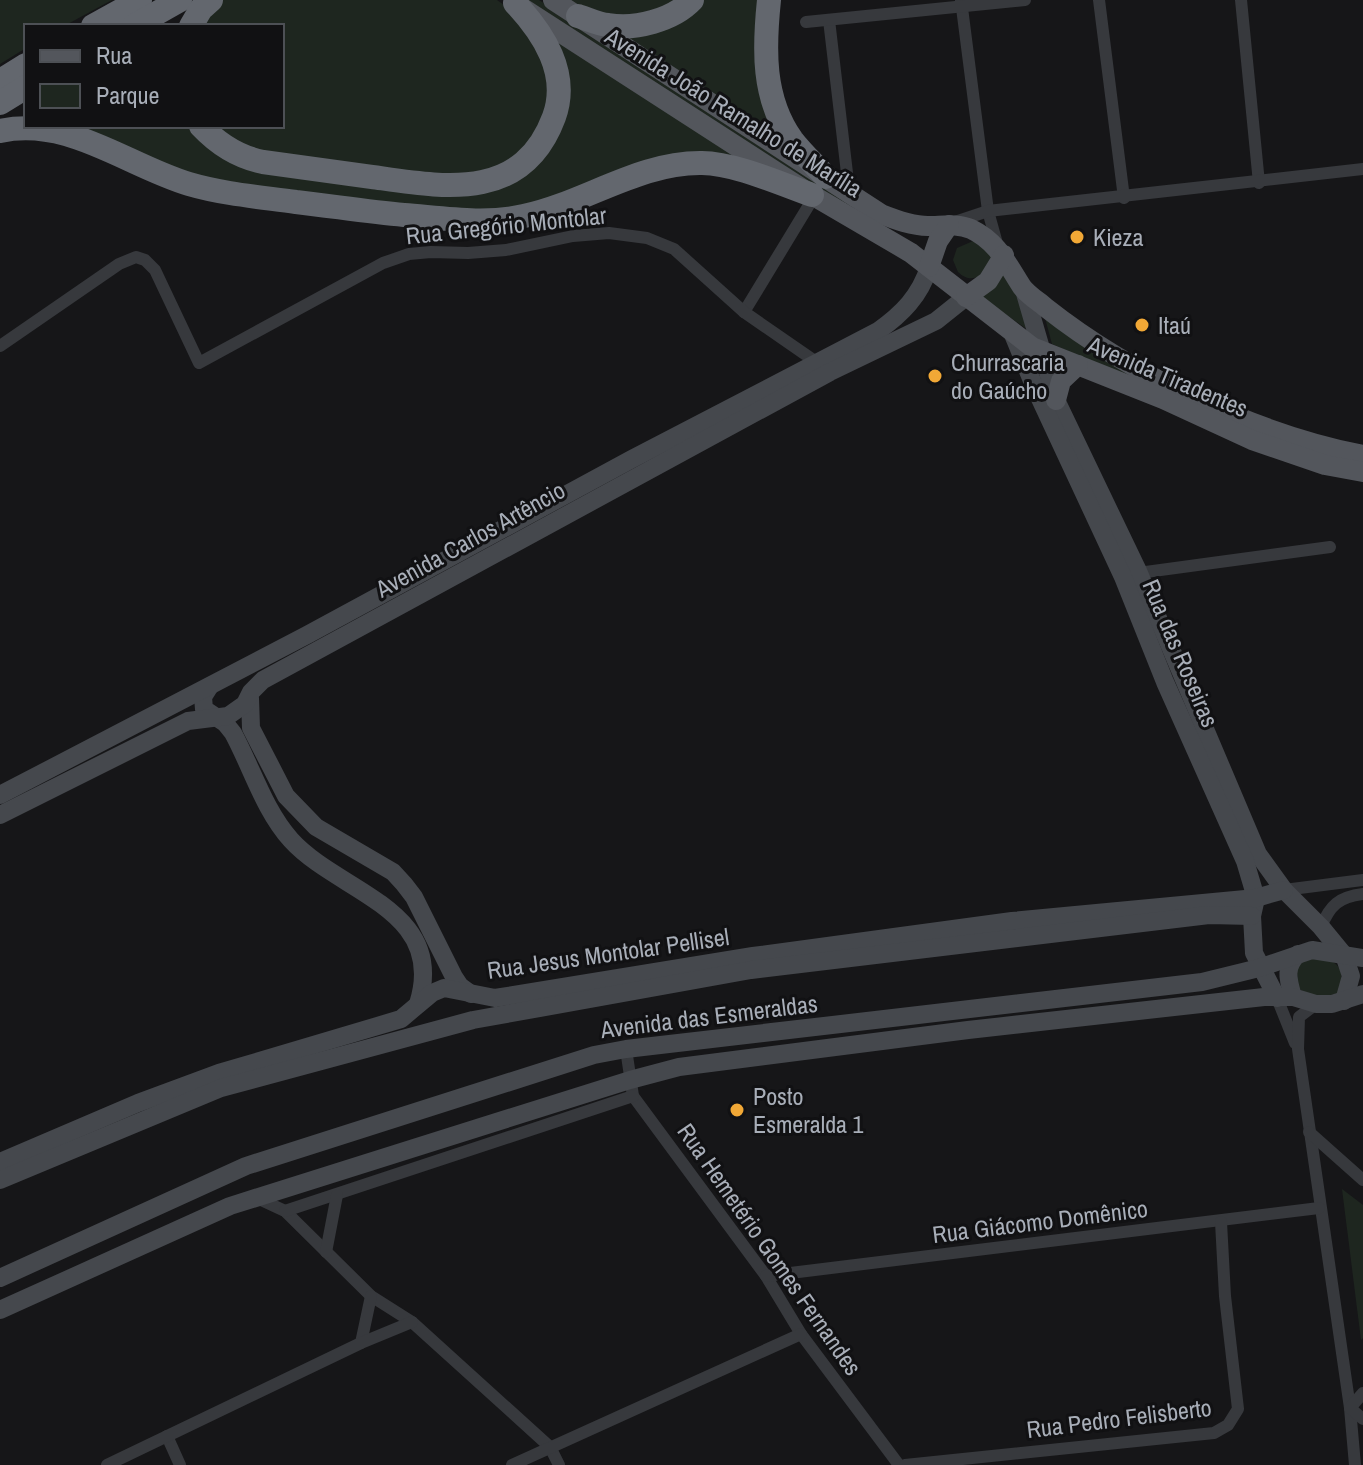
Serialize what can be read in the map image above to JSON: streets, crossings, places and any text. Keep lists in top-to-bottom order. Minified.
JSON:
{"streets":{"main road":["Avenida João Ramalho de Marília","Avenida Tiradentes","Avenida Carlos Artêncio","Rua das Roseiras","Rua Jesus Montolar Pellisel","Avenida das Esmeraldas"],"street":["Rua Gregório Montolar","Rua Giácomo Domênico","Rua Hemetério Gomes Fernandes","Rua Pedro Felisberto"]},"crossings":[["Avenida João Ramalho de Marília","Avenida Tiradentes"],["Avenida João Ramalho de Marília","Avenida Carlos Artêncio"],["Rua Gregório Montolar","Avenida Carlos Artêncio"],["Avenida Tiradentes","Avenida Carlos Artêncio"],["Avenida Tiradentes","Rua das Roseiras"],["Rua das Roseiras","Rua Jesus Montolar Pellisel"],["Rua das Roseiras","Avenida das Esmeraldas"],["Avenida das Esmeraldas","Rua Hemetério Gomes Fernandes"],["Rua Giácomo Domênico","Rua Hemetério Gomes Fernandes"],["Rua Giácomo Domênico","Rua Pedro Felisberto"]],"places":["Kieza","Itaú","Churrascaria do Gaúcho","Posto Esmeralda 1"],"legend":["Rua","Parque"]}
